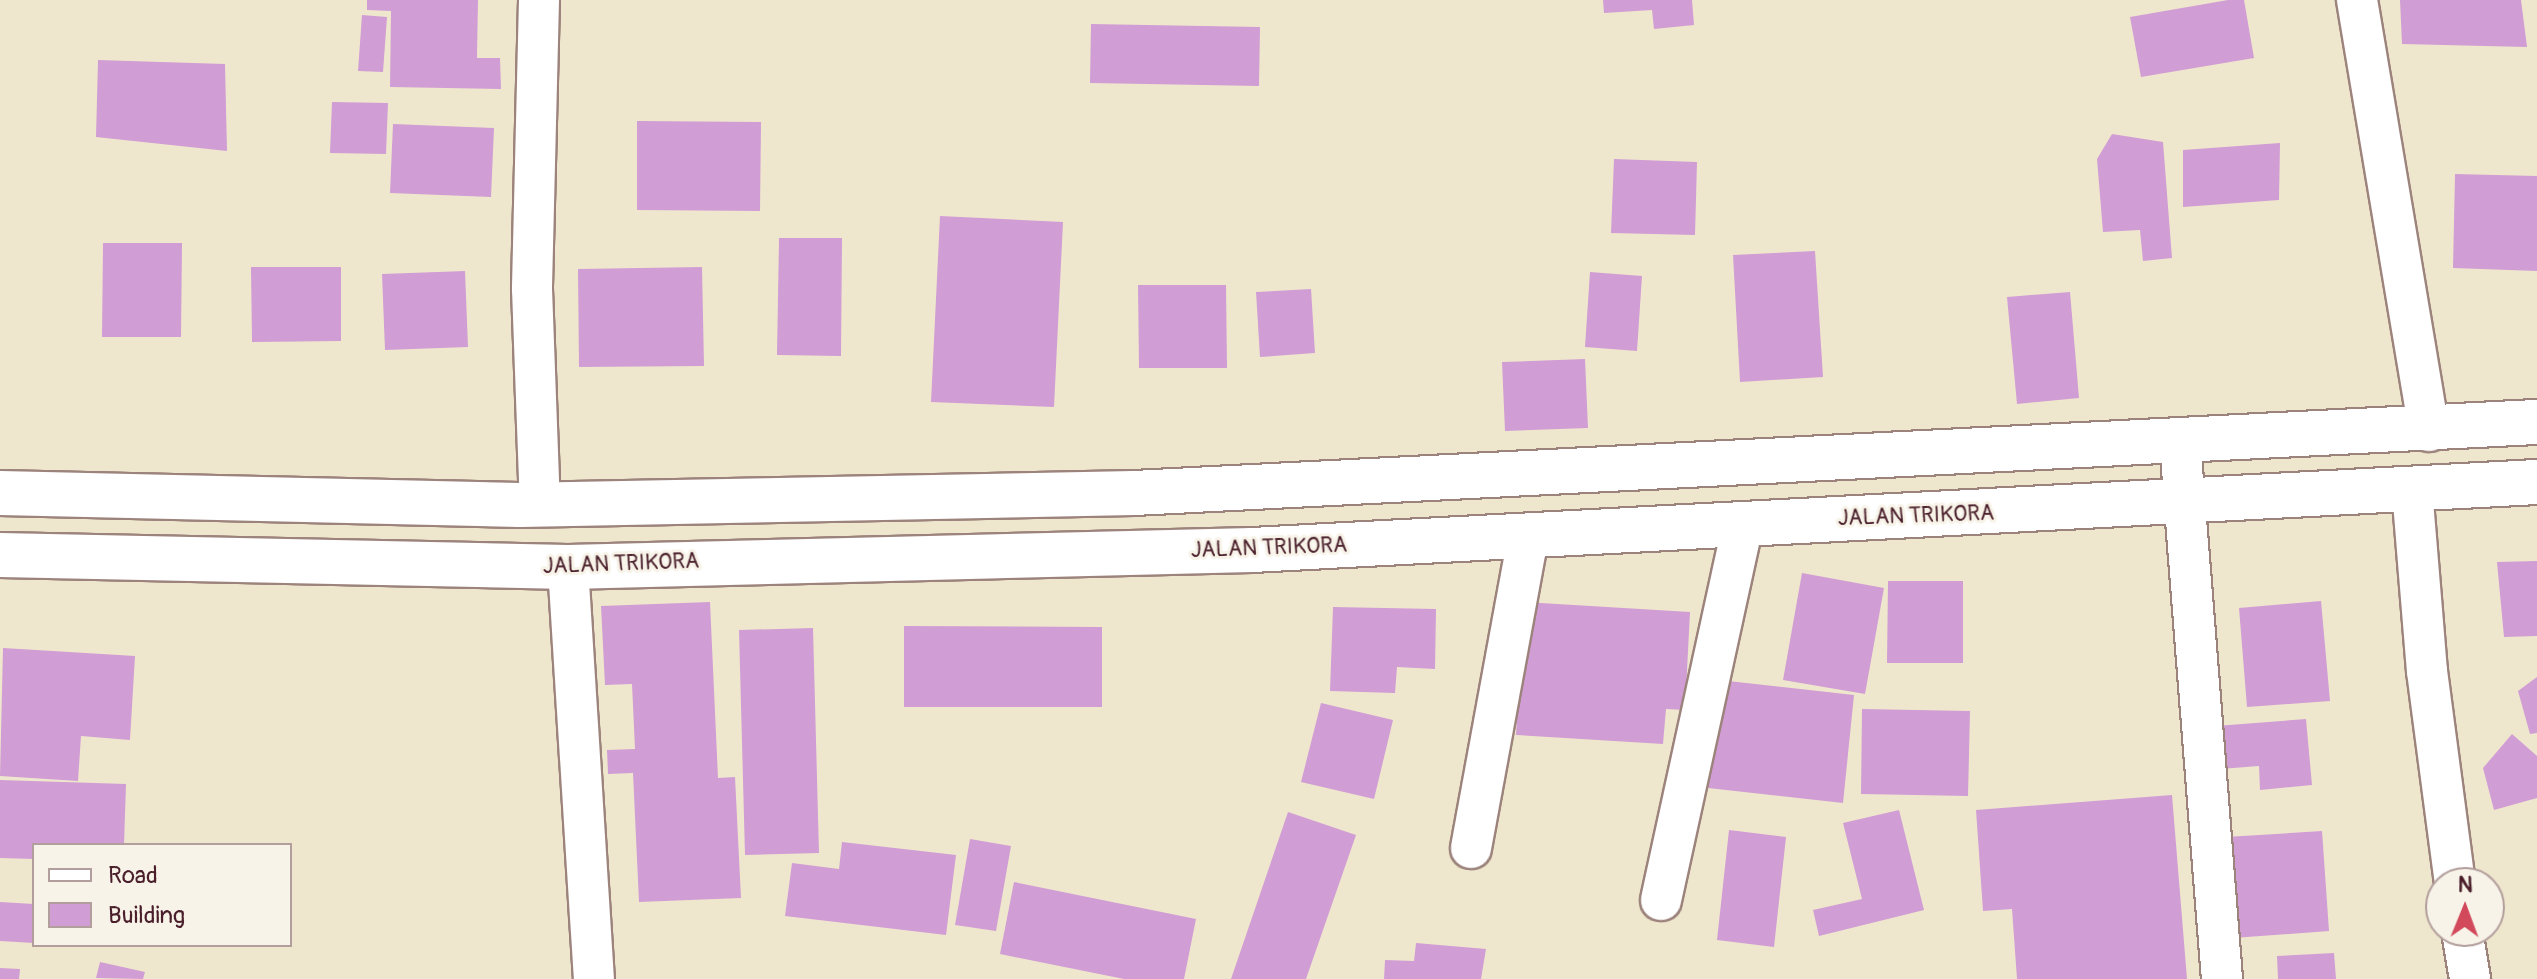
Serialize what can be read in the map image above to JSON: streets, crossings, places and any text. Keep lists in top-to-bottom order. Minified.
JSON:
{"streets":{"main road":["JALAN TRIKORA"]},"legend":["Road","Building"],"north":"top"}
